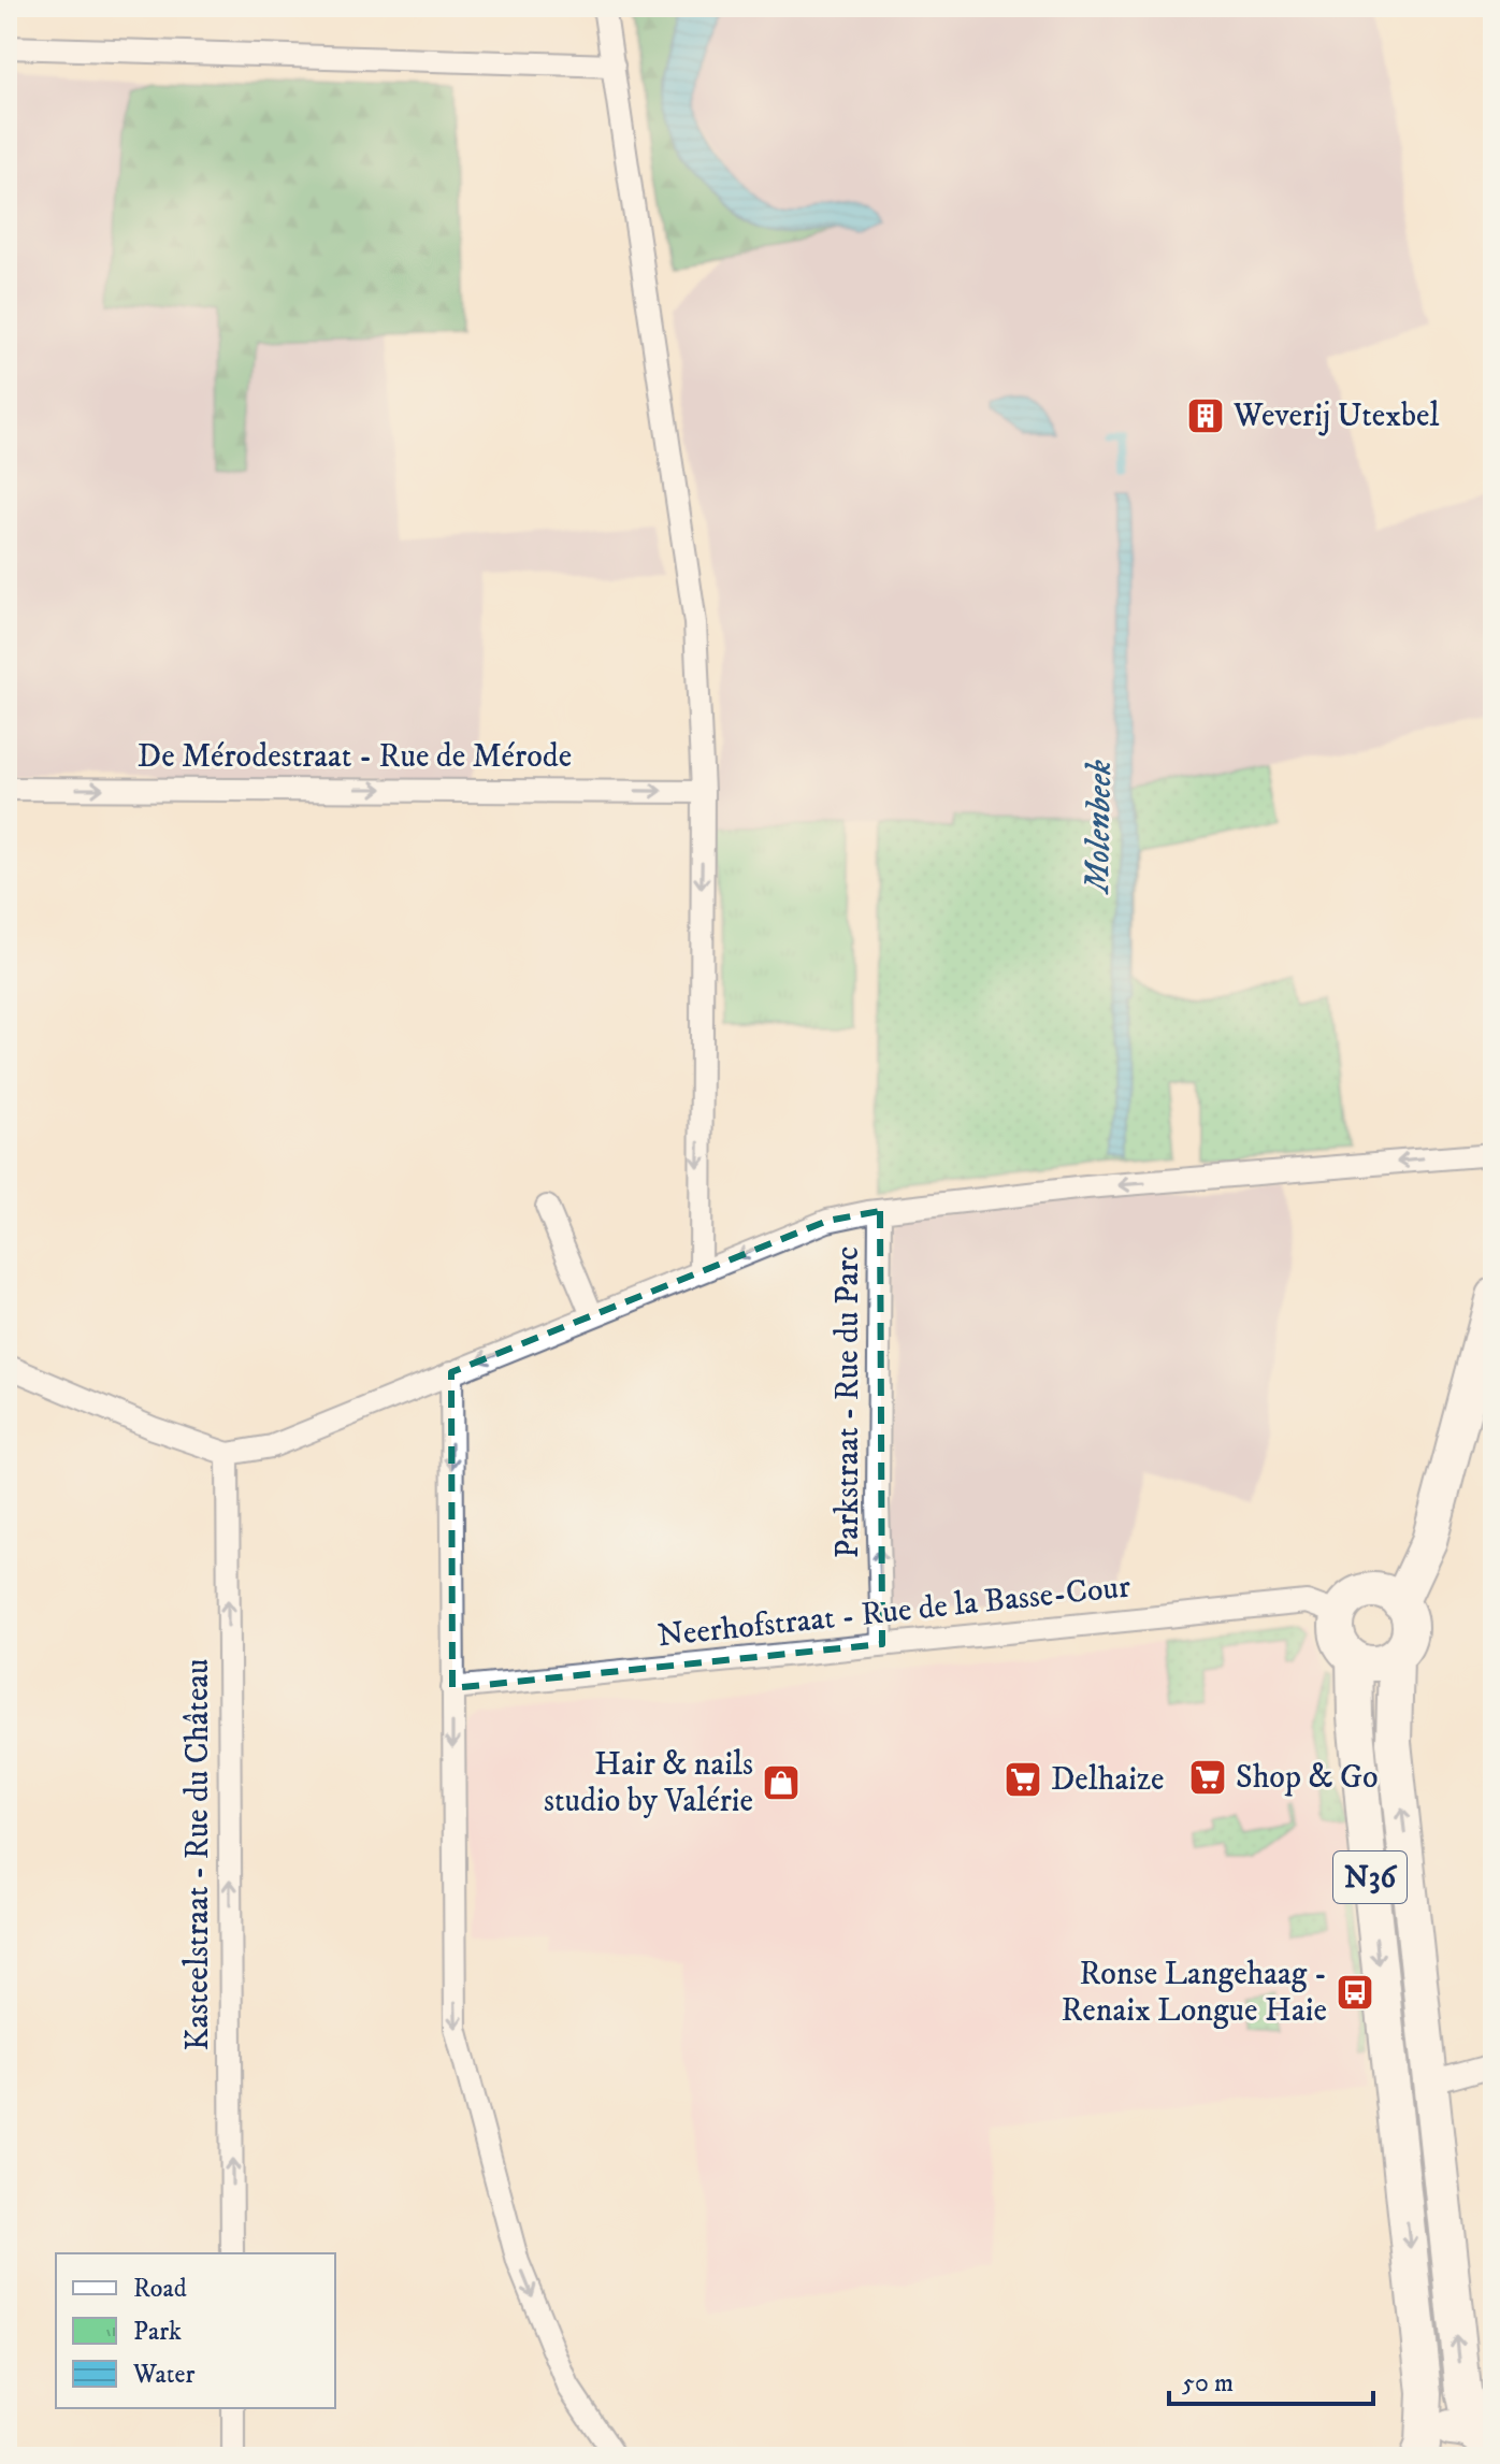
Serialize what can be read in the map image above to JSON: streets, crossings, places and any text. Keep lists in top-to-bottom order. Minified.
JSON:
{"streets":{"main road":["N36"],"street":["De Mérodestraat - Rue de Mérode","Parkstraat - Rue du Parc","Neerhofstraat - Rue de la Basse-Cour","Kasteelstraat - Rue du Château"]},"crossings":[["Parkstraat - Rue du Parc","Neerhofstraat - Rue de la Basse-Cour"],["Neerhofstraat - Rue de la Basse-Cour","N36"]],"one_way":["De Mérodestraat - Rue de Mérode","Parkstraat - Rue du Parc","Kasteelstraat - Rue du Château"],"water":["Molenbeek"],"places":{"building":["Weverij Utexbel"],"supermarket":["Shop & Go","Delhaize"],"shop":["Hair & nails studio by Valérie"],"bus stop":["Ronse Langehaag - Renaix Longue Haie"]},"legend":["Road","Park","Water"],"scale_bar":"50 m"}
